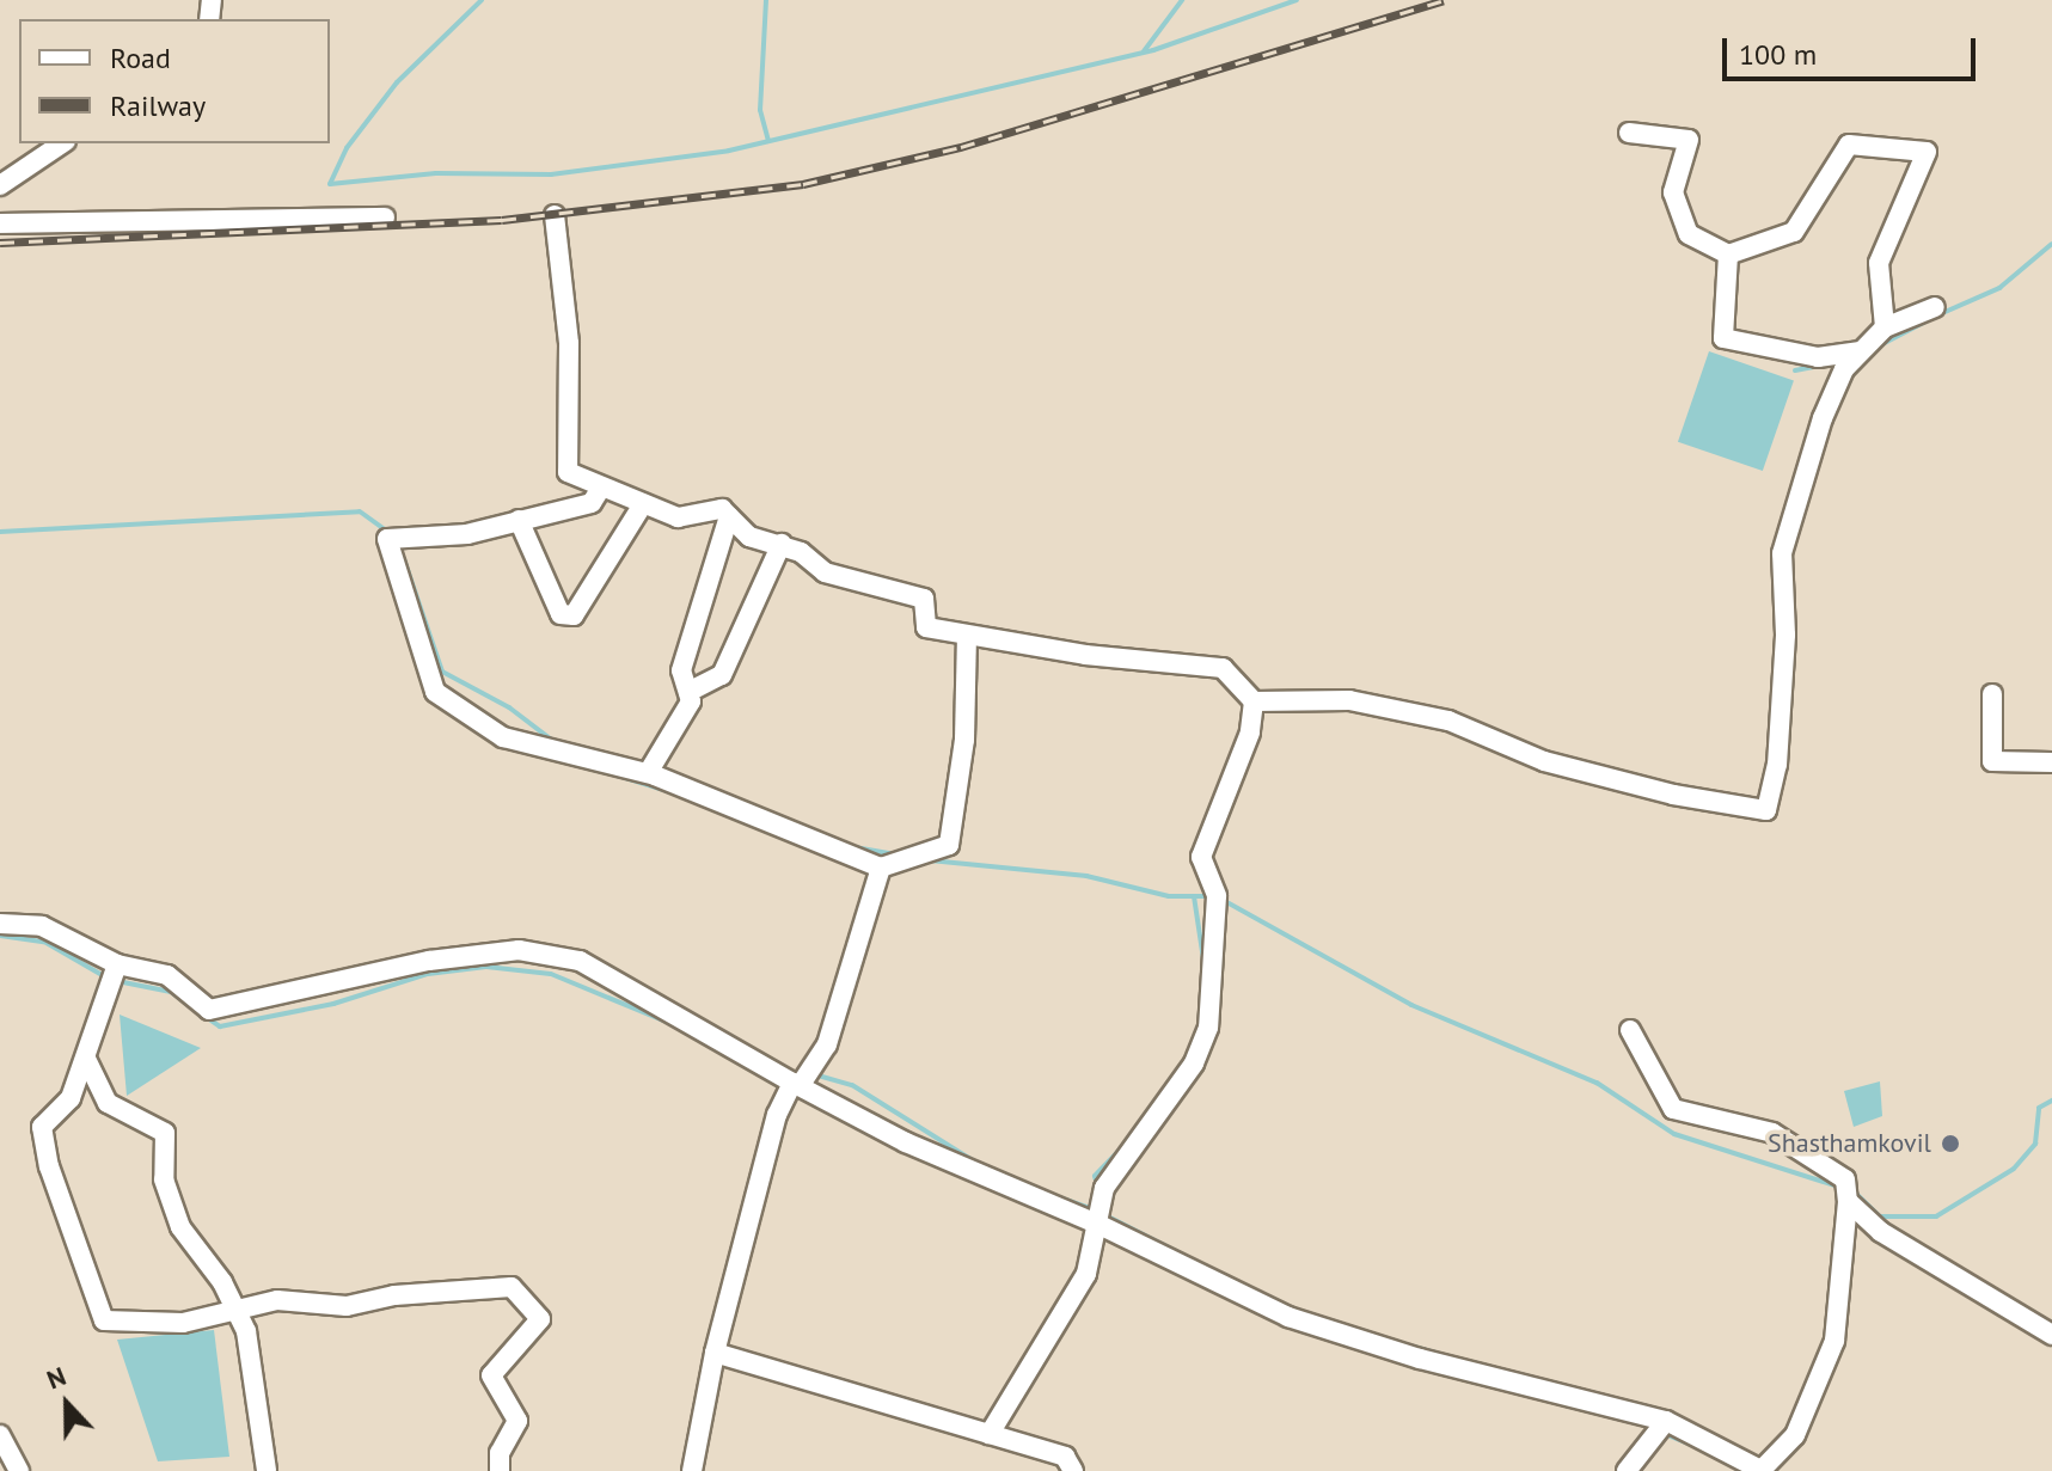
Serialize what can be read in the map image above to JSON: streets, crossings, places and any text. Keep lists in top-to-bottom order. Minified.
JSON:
{"places":["Shasthamkovil"],"legend":["Road","Railway"],"scale_bar":"100 m","north":"top"}
